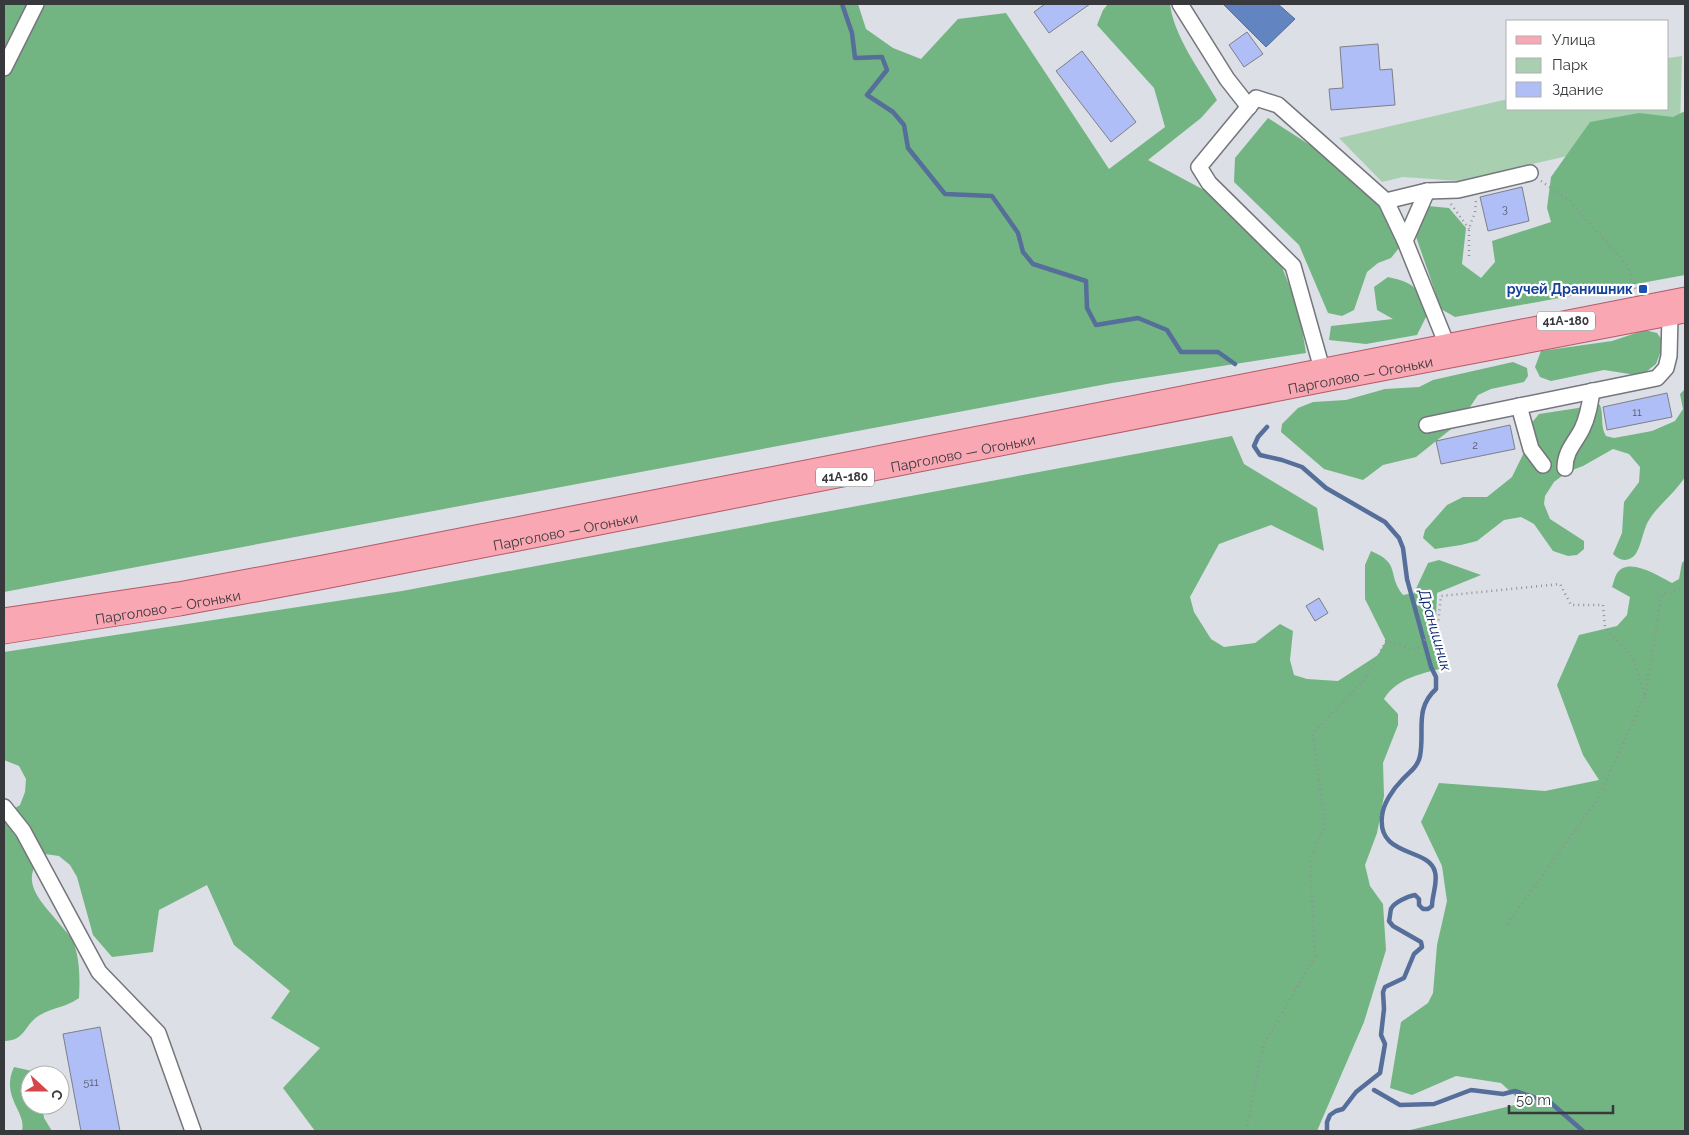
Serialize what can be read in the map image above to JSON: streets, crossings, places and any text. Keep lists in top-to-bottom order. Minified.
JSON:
{"streets":{"main road":["41А-180","Парголово — Огоньки"]},"water":["Дранишник"],"places":{"transit":["ручей Дранишник"]},"house_numbers":["3","11","2","511"],"legend":["Улица","Парк","Здание"],"scale_bar":"50 m","north":"right"}
